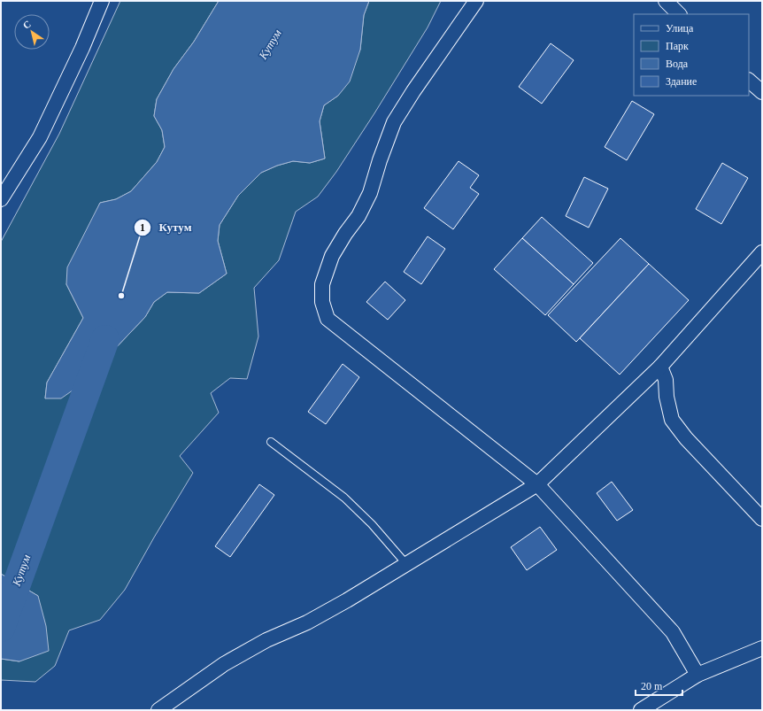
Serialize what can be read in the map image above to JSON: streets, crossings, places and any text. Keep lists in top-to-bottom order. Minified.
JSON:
{"water":["Кутум"],"places":["Кутум"],"legend":["Улица","Парк","Вода","Здание"],"scale_bar":"20 m","north":"top left"}
